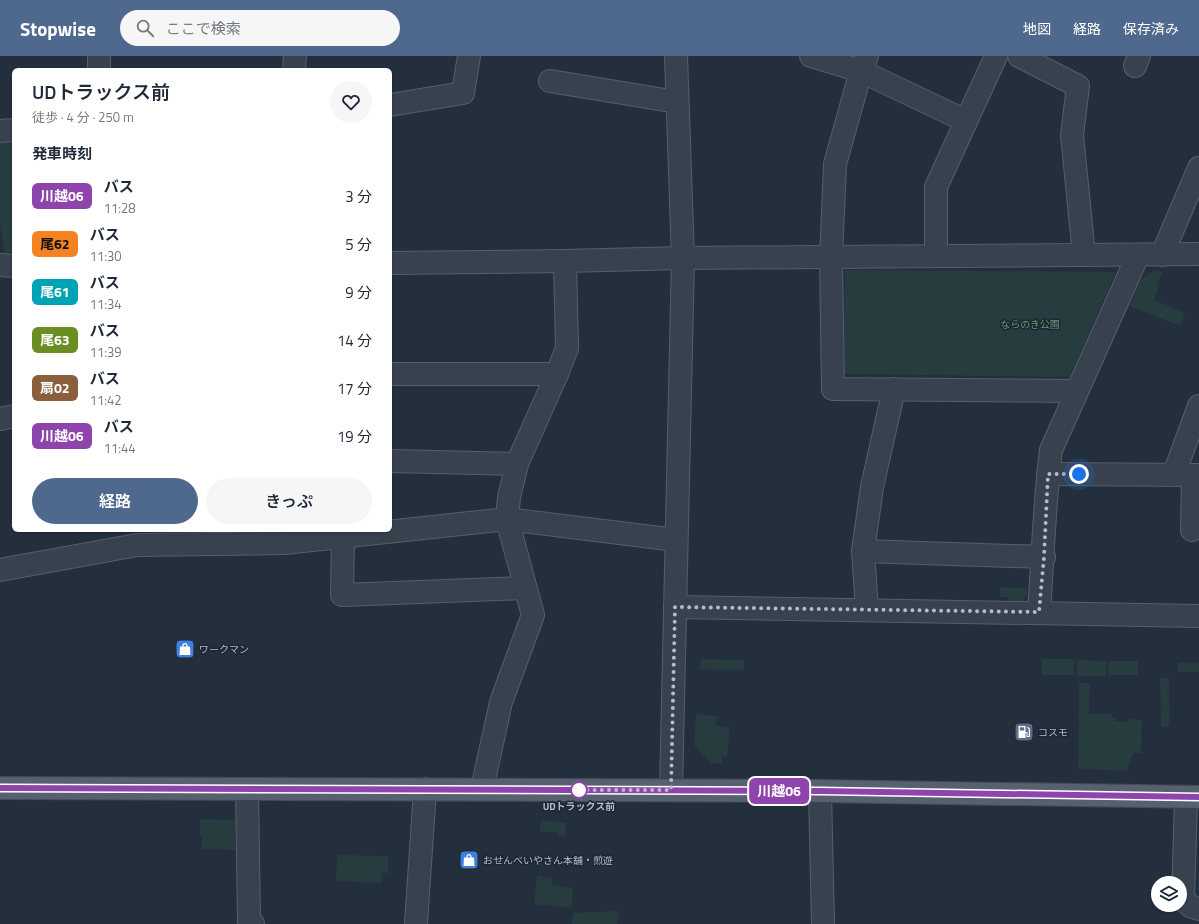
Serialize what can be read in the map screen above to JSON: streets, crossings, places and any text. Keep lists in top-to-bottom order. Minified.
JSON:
{"parks":["ならのき公園"],"places":{"shop":["ワークマン","おせんべいやさん本舗・煎遊"],"fuel station":["コスモ"],"other":["UDトラックス前"]},"lines":["bus line 川越06"],"page":{"header":"Stopwise","search":"ここで検索","nav":["地図","経路","保存済み"],"on_map":"川越06","heading":[["UDトラックス前","徒歩 · 4 分 · 250 m"],"発車時刻"],"list":[{"mark":"川越06","name":"バス","note":"11:28","value":"3 分"},{"mark":"尾62","name":"バス","note":"11:30","value":"5 分"},{"mark":"尾61","name":"バス","note":"11:34","value":"9 分"},{"mark":"尾63","name":"バス","note":"11:39","value":"14 分"},{"mark":"扇02","name":"バス","note":"11:42","value":"17 分"},{"mark":"川越06","name":"バス","note":"11:44","value":"19 分"}],"buttons":["経路","きっぷ"]}}
